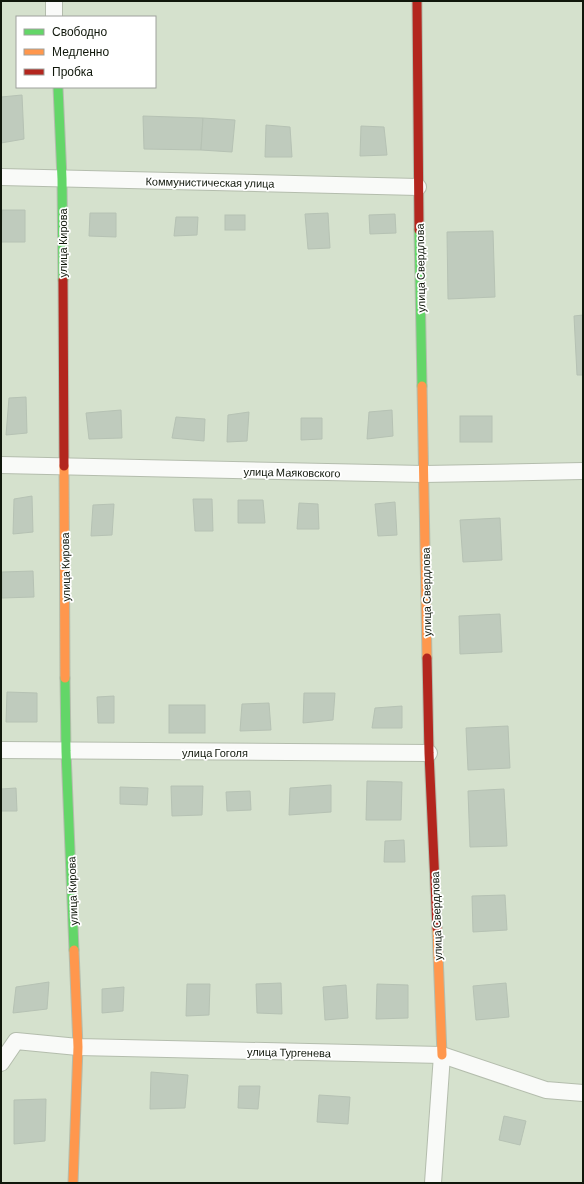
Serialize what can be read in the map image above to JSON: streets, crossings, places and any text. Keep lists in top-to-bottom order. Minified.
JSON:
{"streets":{"street":["Коммунистическая улица","улица Кирова","улица Свердлова","улица Маяковского","улица Гоголя","улица Тургенева"]},"crossings":[["Коммунистическая улица","улица Кирова"],["Коммунистическая улица","улица Свердлова"],["улица Кирова","улица Маяковского"],["улица Кирова","улица Гоголя"],["улица Кирова","улица Тургенева"],["улица Свердлова","улица Маяковского"],["улица Свердлова","улица Гоголя"],["улица Свердлова","улица Тургенева"]],"legend":["Свободно","Медленно","Пробка"]}
